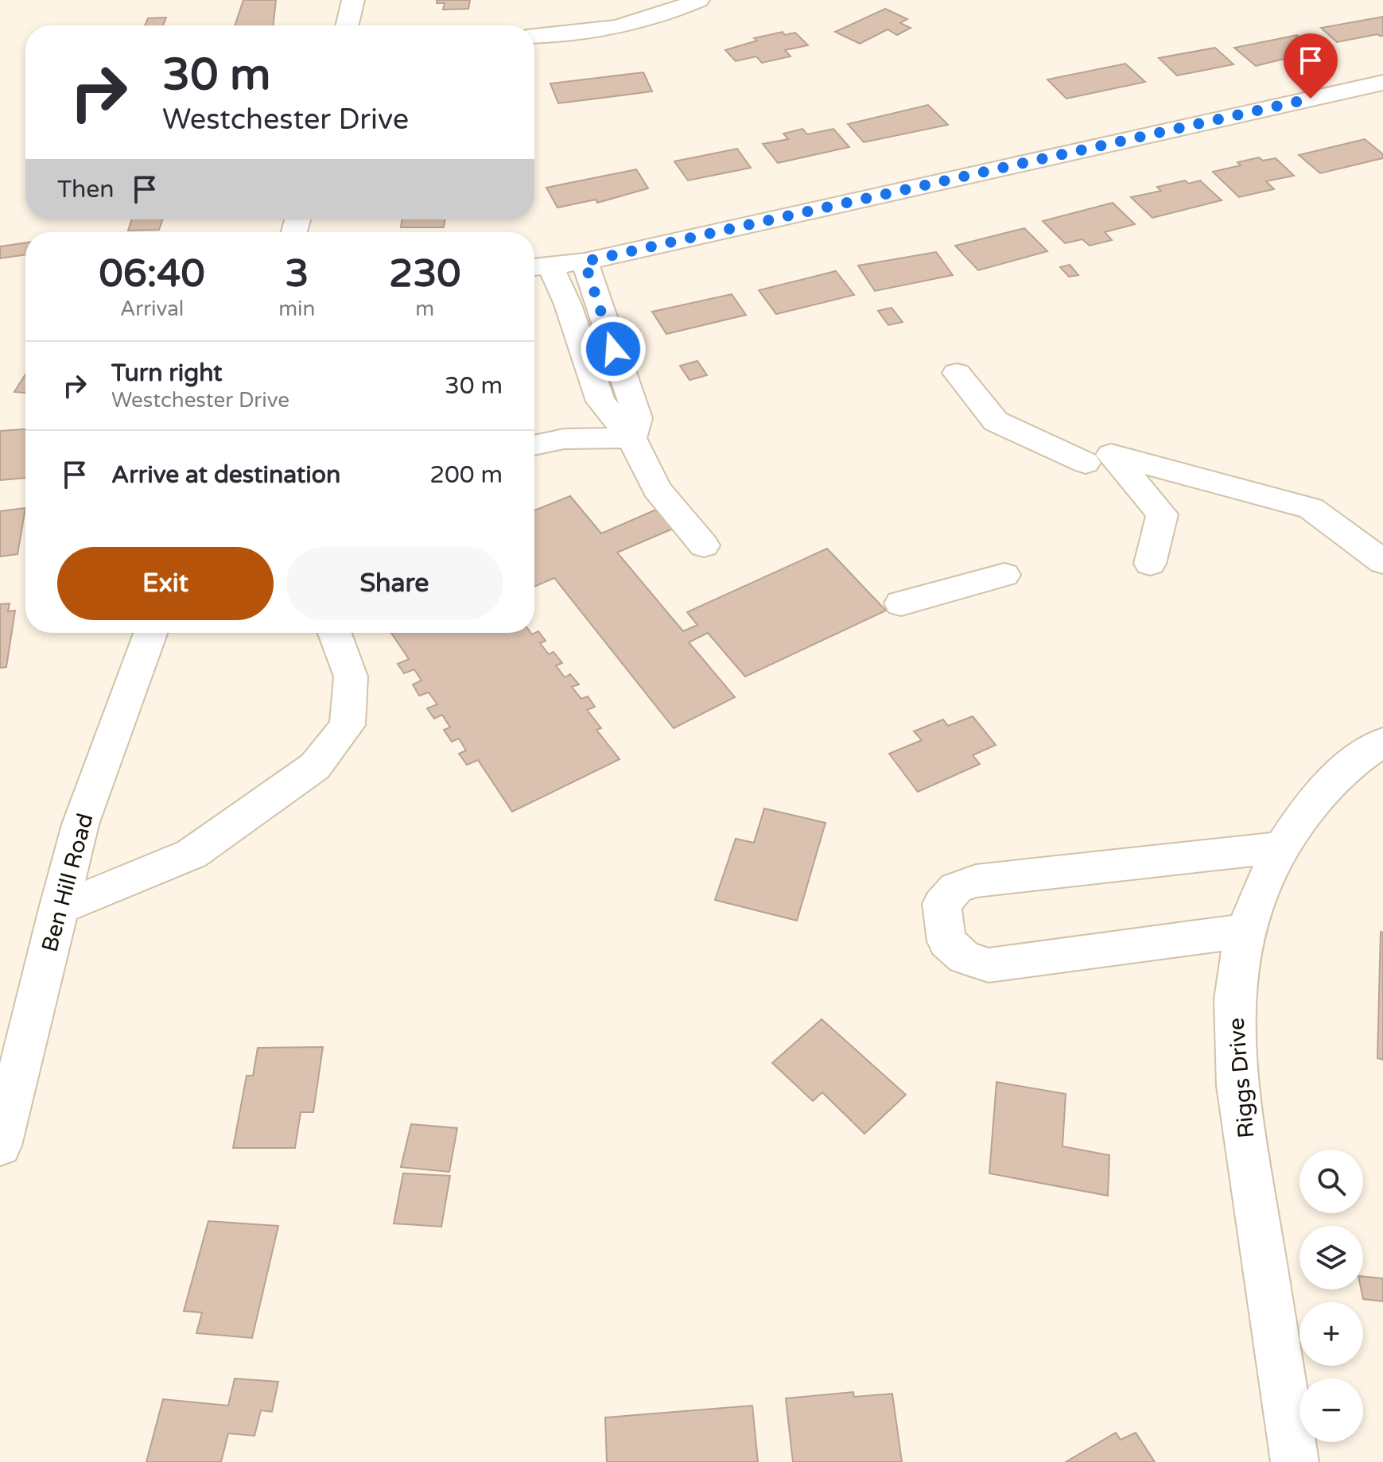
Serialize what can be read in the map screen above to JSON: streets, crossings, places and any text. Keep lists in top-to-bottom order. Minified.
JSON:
{"streets":{"street":["Ben Hill Road","Riggs Drive"]},"page":{"turn":["30 m","Westchester Drive"],"then":"Then","eta":["06:40","Arrival","3","min","230","m"],"list":[{"name":"Turn right","note":"Westchester Drive","value":"30 m"},{"name":"Arrive at destination","value":"200 m"}],"buttons":["Exit","Share"],"map_buttons":["+","−"]}}
